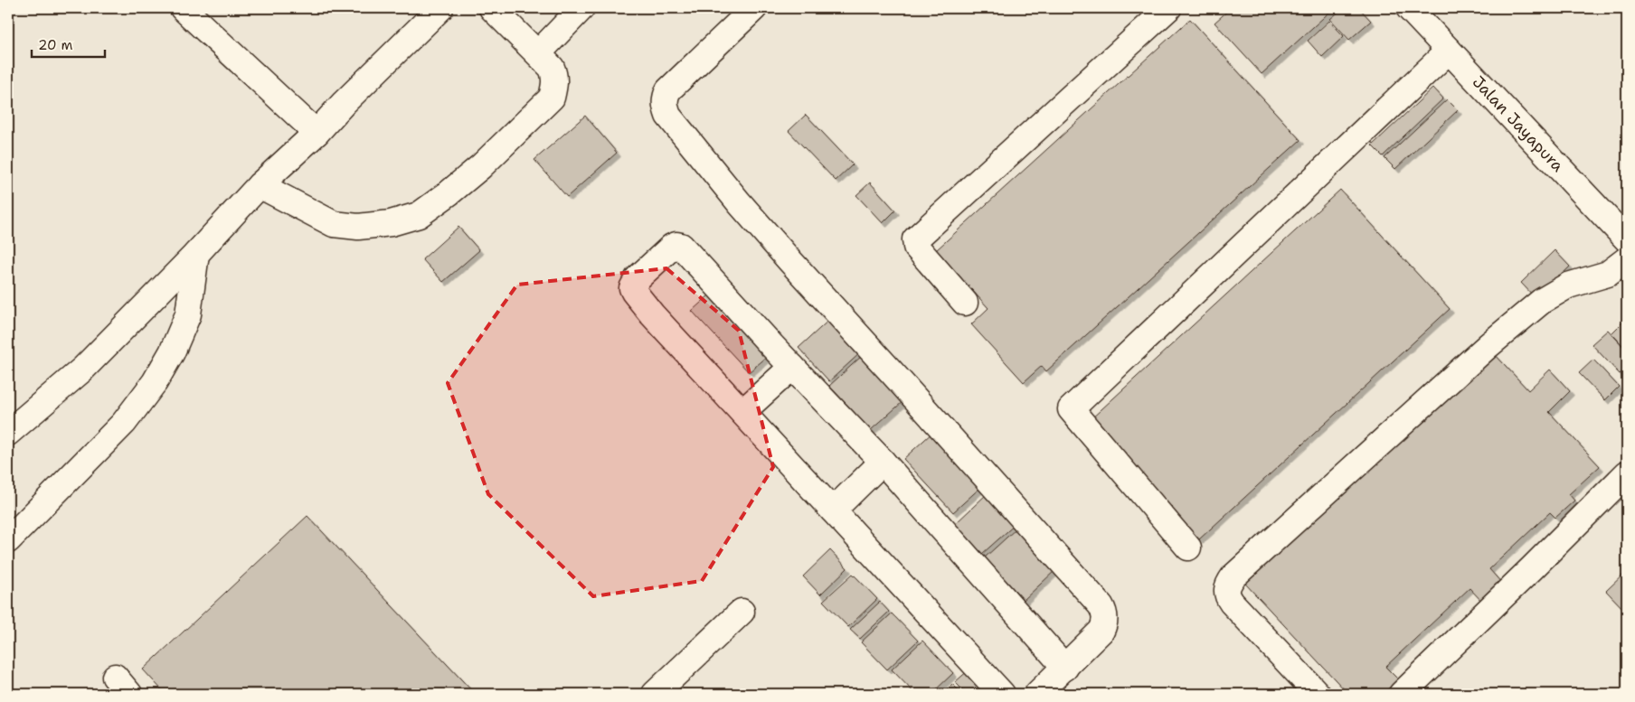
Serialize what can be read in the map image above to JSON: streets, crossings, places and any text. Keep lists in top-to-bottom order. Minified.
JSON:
{"streets":{"lane":["Jalan Jayapura"]},"scale_bar":"20 m"}
